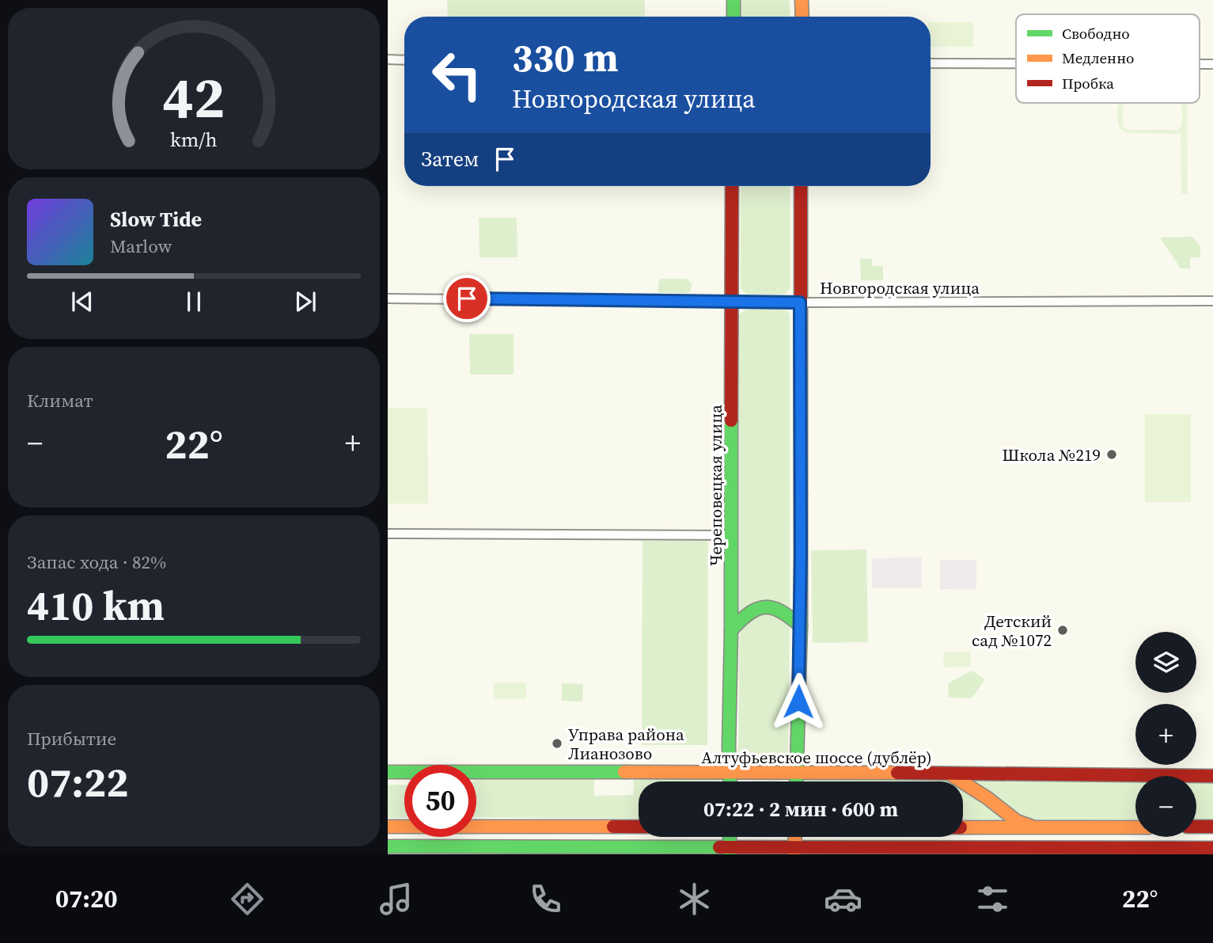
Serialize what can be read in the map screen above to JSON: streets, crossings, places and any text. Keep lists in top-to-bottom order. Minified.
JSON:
{"streets":{"main road":["Череповецкая улица","Алтуфьевское шоссе (дублёр)"],"street":["Новгородская улица"]},"crossings":[["Новгородская улица","Череповецкая улица"],["Череповецкая улица","Алтуфьевское шоссе (дублёр)"]],"places":["Школа №219","Детский сад №1072","Управа района Лианозово"],"legend":["Свободно","Медленно","Пробка"],"page":{"turn":["330 m","Новгородская улица"],"then":"Затем","song":["Slow Tide","Marlow"],"tile":["Климат",["Запас хода · 82%","410 km"],["Прибытие","07:22"]],"heat":["−","22°","+"],"map_buttons":["+","−"],"limit":"50","trip":"07:22 · 2 мин · 600 m","tabs":["07:20","22°"],"gauge":["42","km/h"]}}
